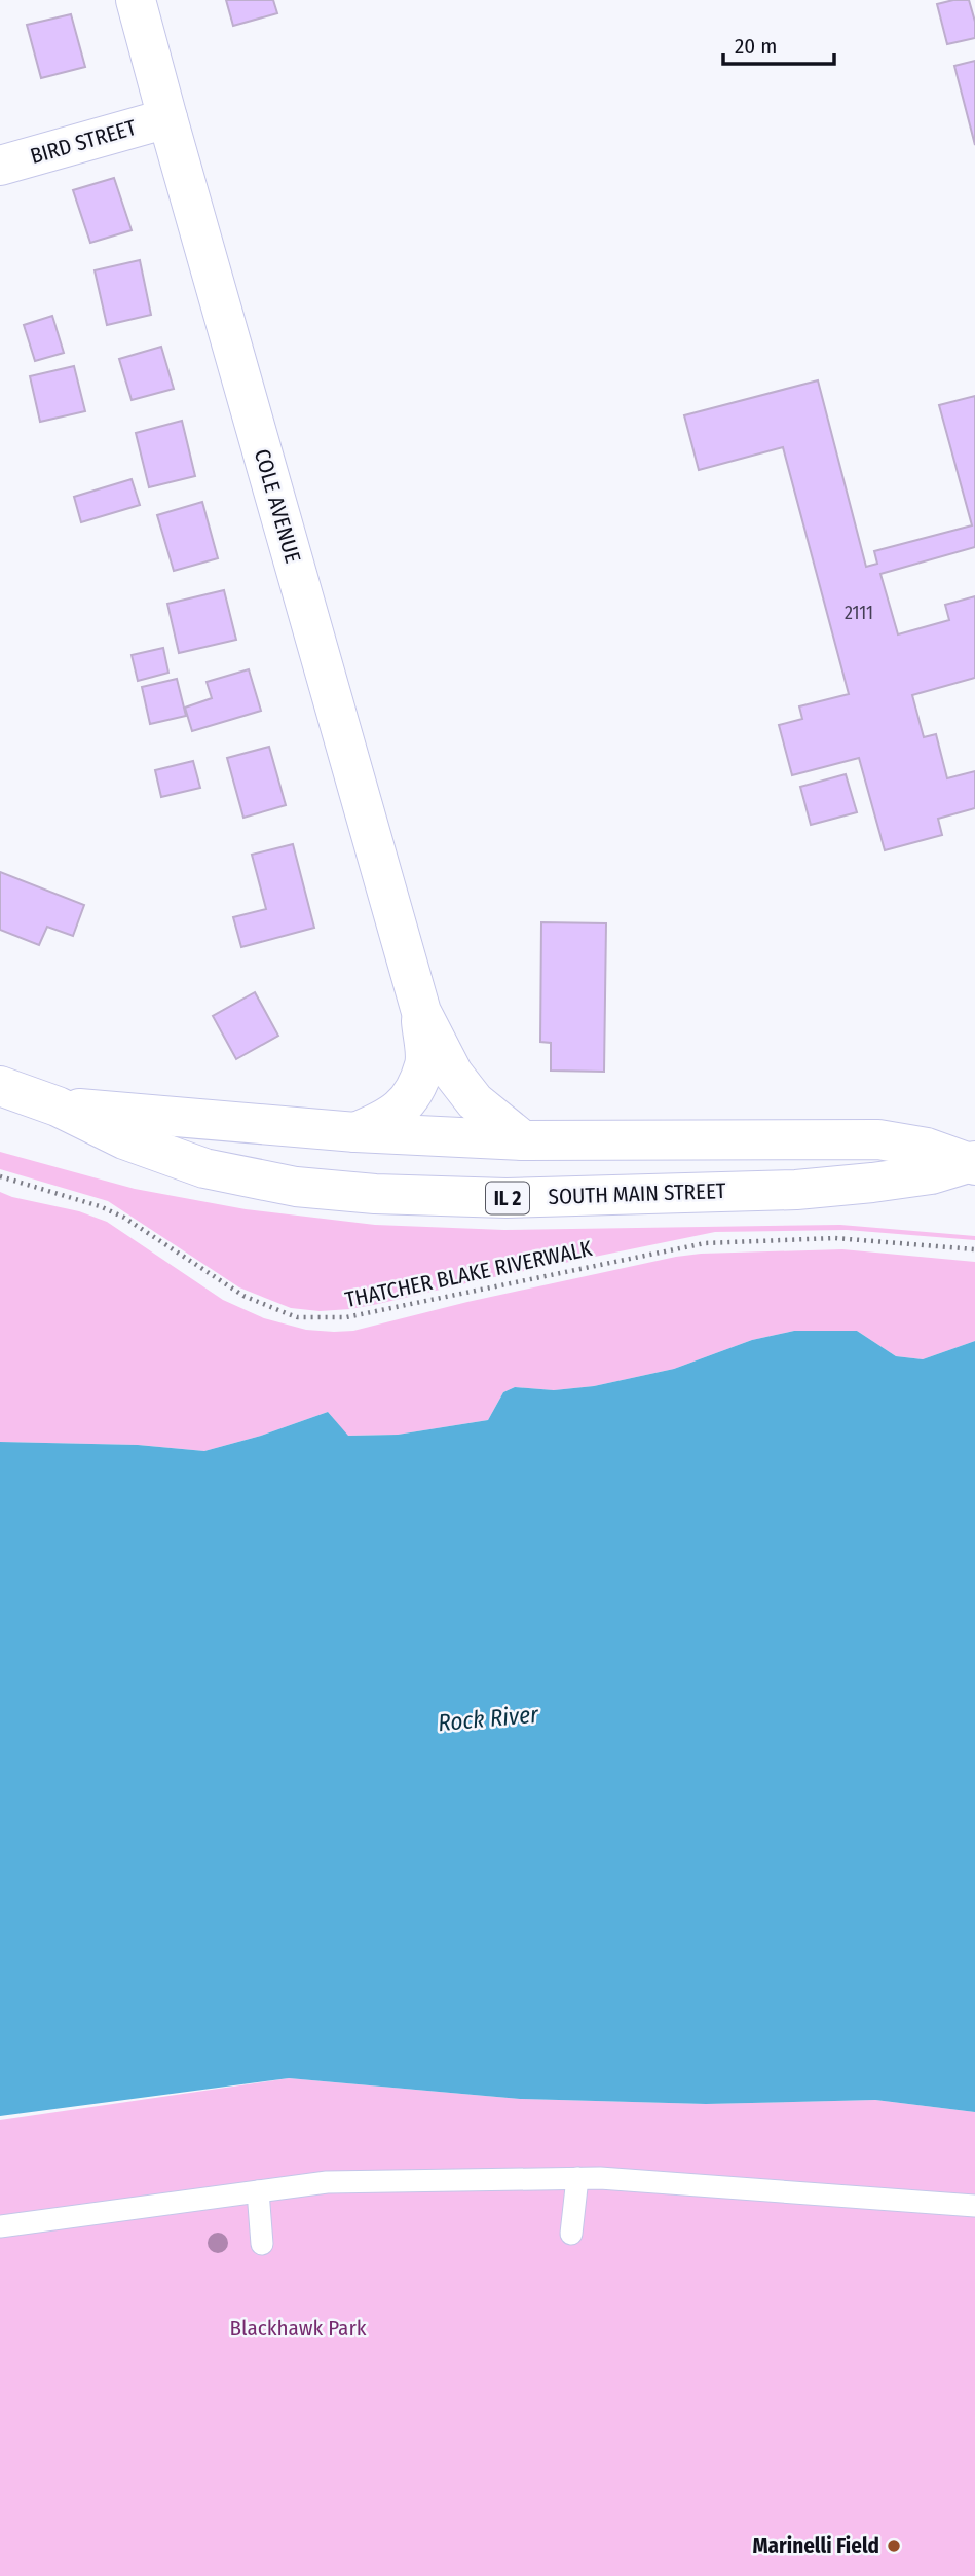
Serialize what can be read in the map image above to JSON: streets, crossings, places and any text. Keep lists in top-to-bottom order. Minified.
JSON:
{"streets":{"main road":["BIRD STREET","COLE AVENUE","SOUTH MAIN STREET","IL 2"],"path":["THATCHER BLAKE RIVERWALK"]},"crossings":[["BIRD STREET","COLE AVENUE"],["COLE AVENUE","SOUTH MAIN STREET"]],"water":["Rock River"],"parks":["Blackhawk Park"],"places":["Marinelli Field"],"house_numbers":["2111"],"scale_bar":"20 m"}
